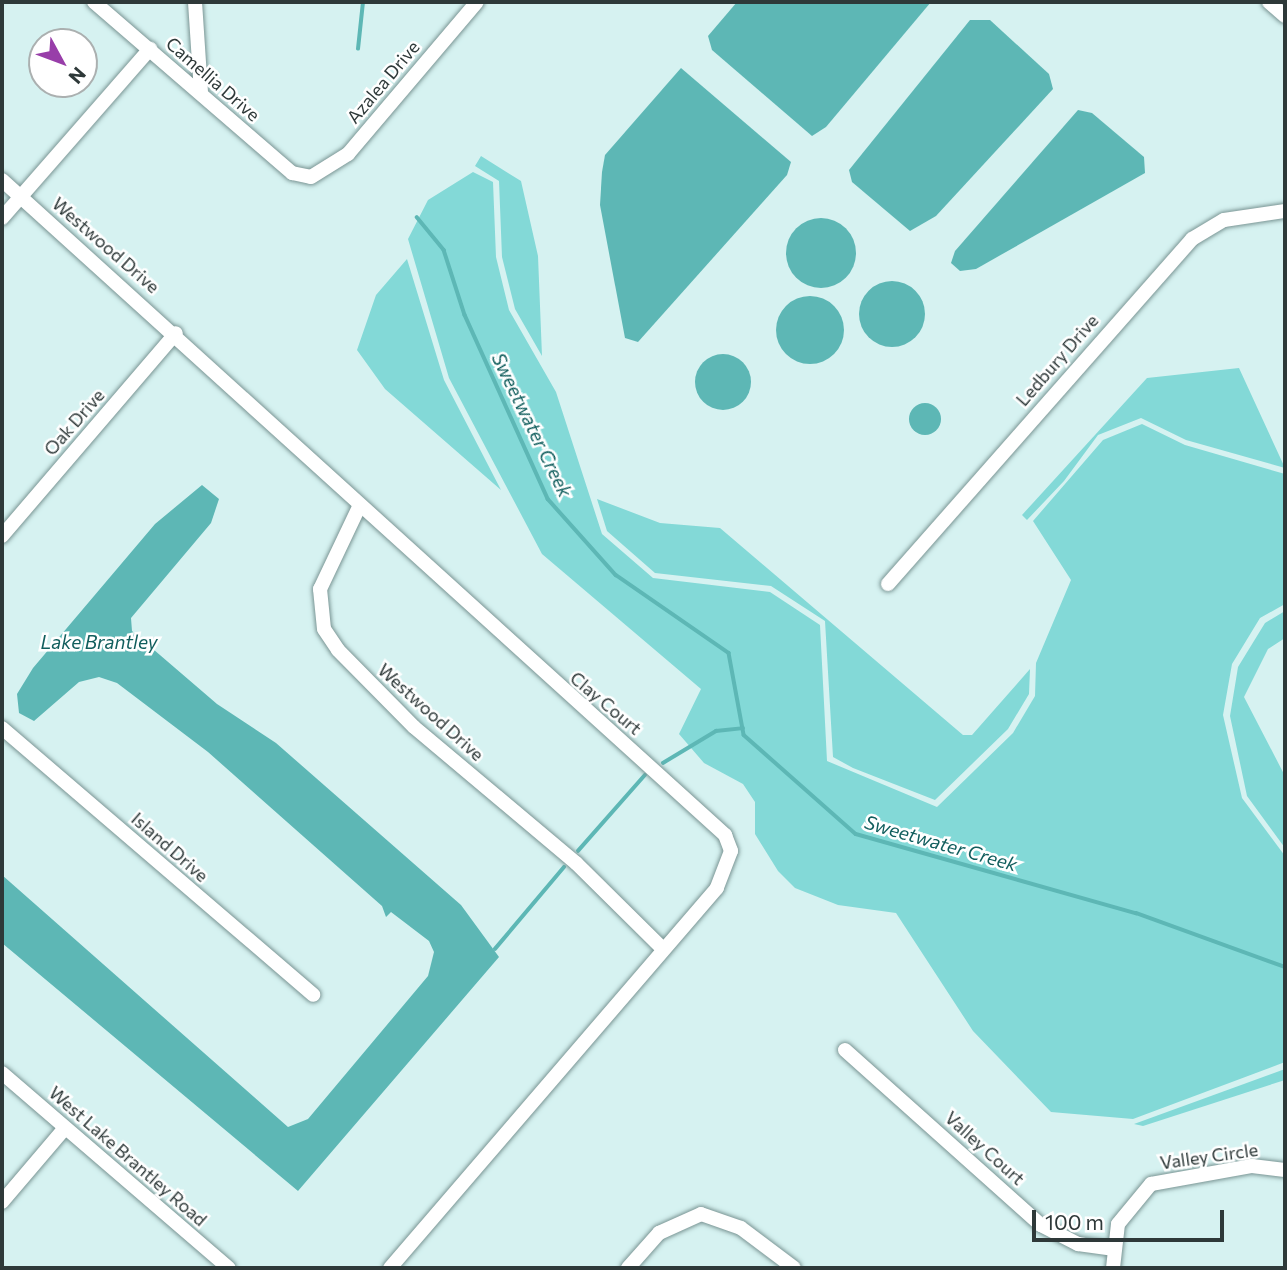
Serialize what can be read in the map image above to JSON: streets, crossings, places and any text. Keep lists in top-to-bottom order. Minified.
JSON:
{"streets":{"street":["Camellia Drive","Azalea Drive","Westwood Drive","Ledbury Drive","Oak Drive","Clay Court","Island Drive","Valley Court","West Lake Brantley Road","Valley Circle"]},"crossings":[["Camellia Drive","Azalea Drive"],["Westwood Drive","Oak Drive"],["Westwood Drive","Clay Court"],["Valley Court","Valley Circle"]],"water":["Sweetwater Creek","Lake Brantley"],"scale_bar":"100 m","north":"bottom right"}
